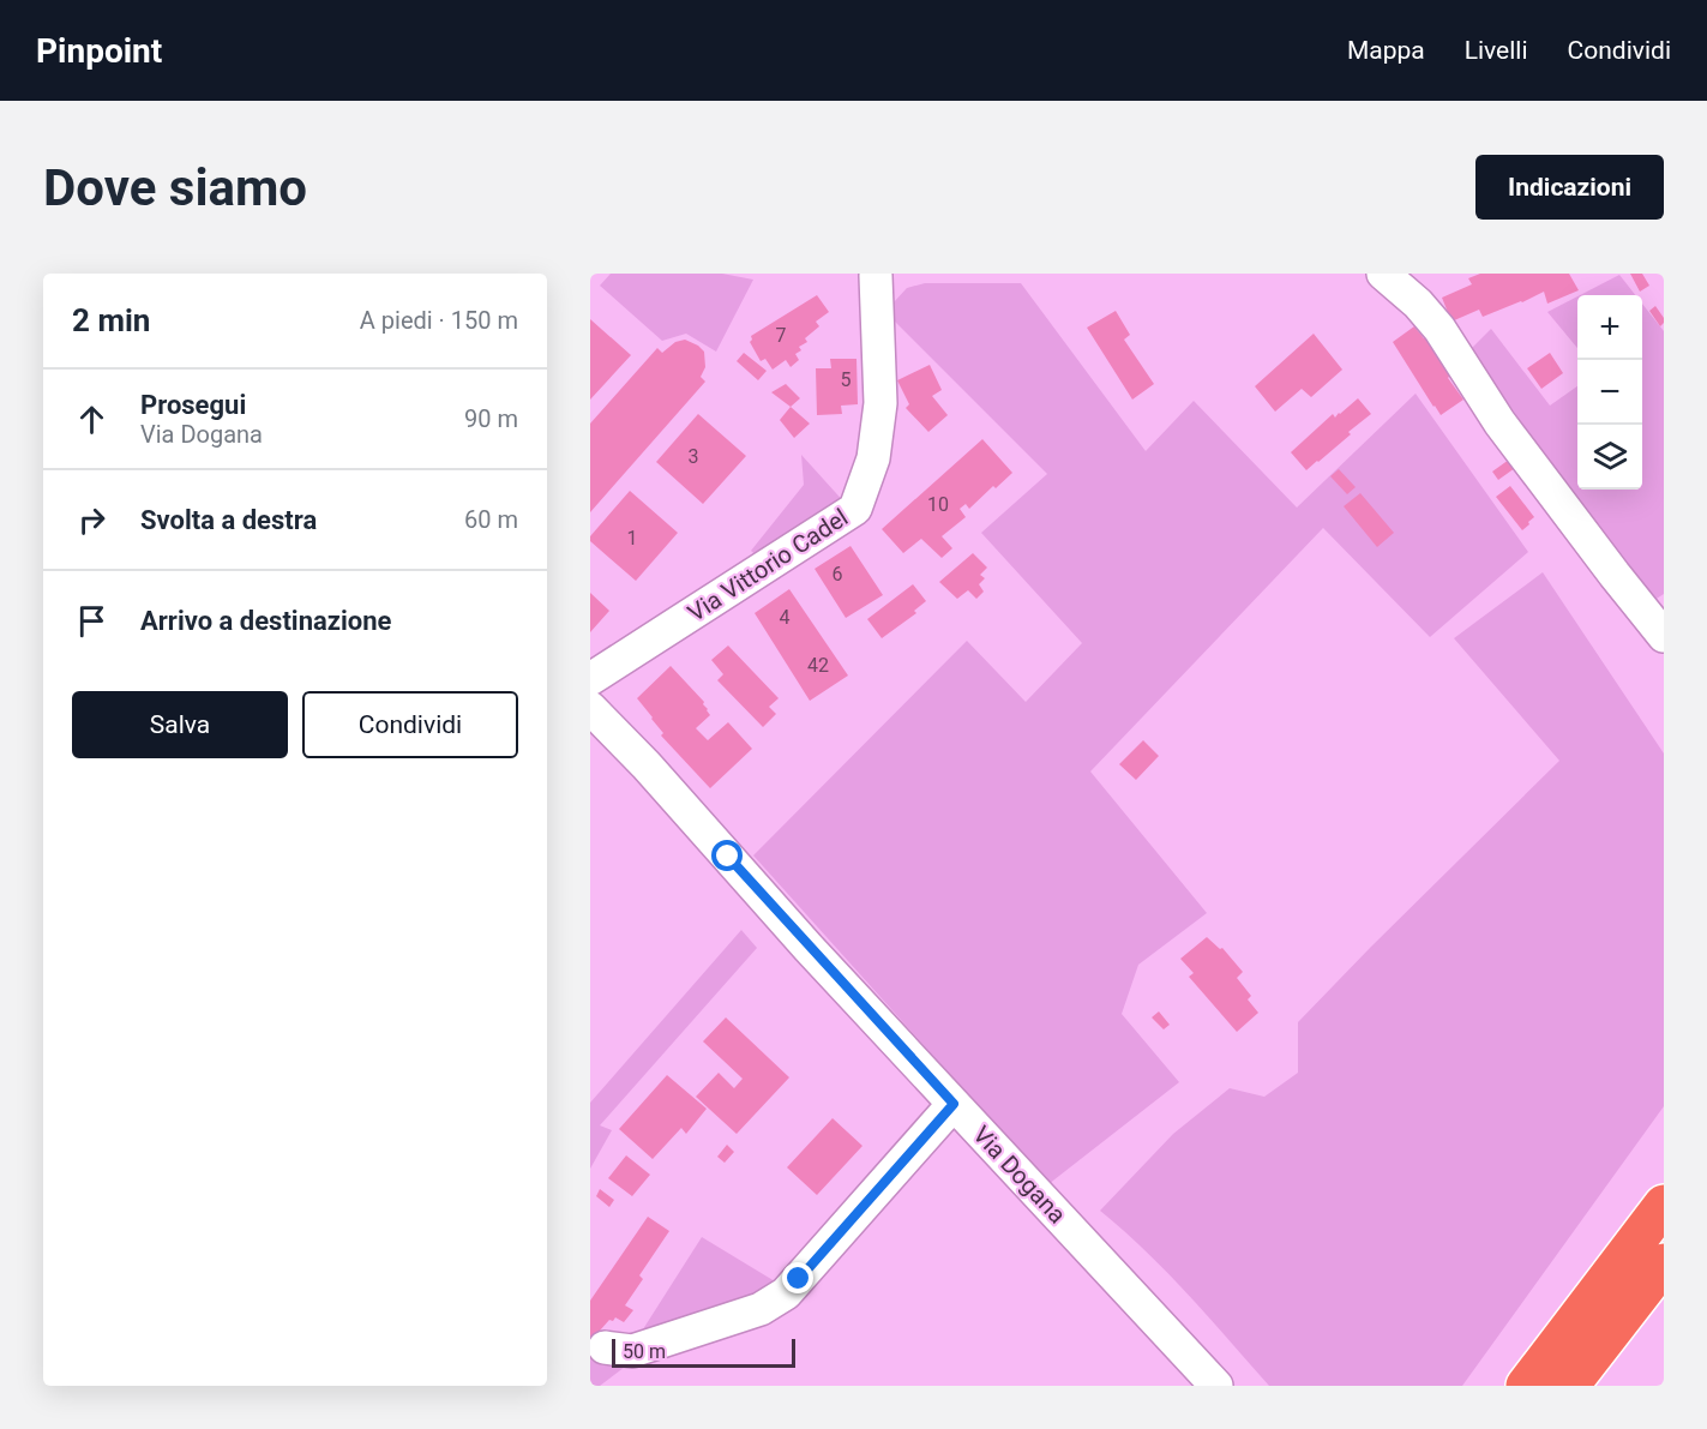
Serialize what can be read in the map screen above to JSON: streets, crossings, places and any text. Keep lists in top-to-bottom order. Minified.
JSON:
{"streets":{"street":["Via Vittorio Cadel","Via Dogana"]},"house_numbers":["7","5","3","10","1","6","4","42"],"scale_bar":"50 m","page":{"header":"Pinpoint","nav":["Mappa","Livelli","Condividi"],"buttons":["Indicazioni",["Salva","Condividi"]],"title":"Dove siamo","heading":["2 min","A piedi · 150 m"],"map_buttons":["+","−"],"list":[["Prosegui","Via Dogana","90 m"],["Svolta a destra","60 m"],"Arrivo a destinazione"],"scale":"50 m"}}
